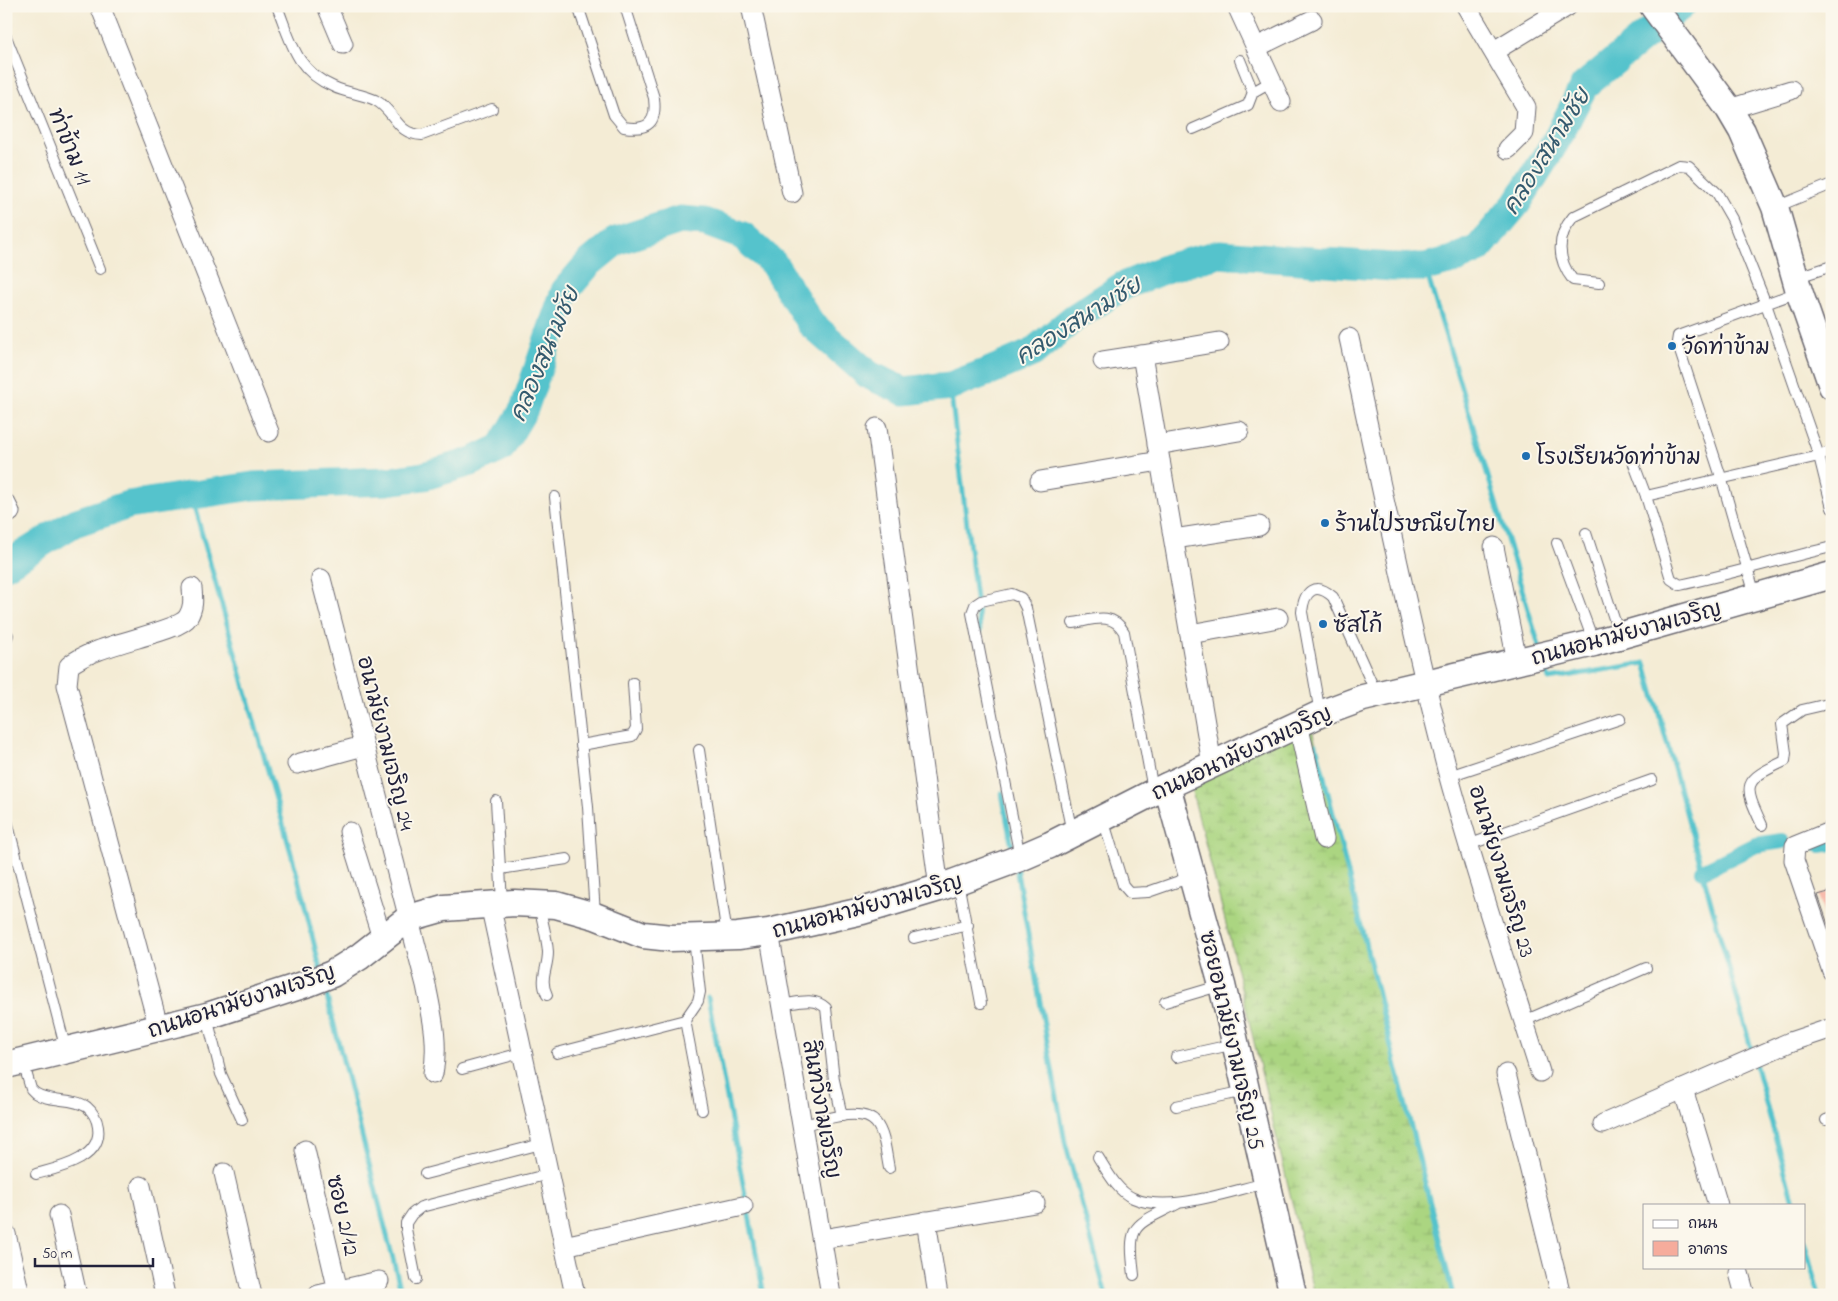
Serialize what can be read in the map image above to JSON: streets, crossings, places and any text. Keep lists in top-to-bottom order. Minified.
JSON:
{"streets":{"street":["ถนนอนามัยงามเจริญ","อนามัยงามเจริญ 24","อนามัยงามเจริญ 23","ซอยอนามัยงามเจริญ 25","สินทวีงามเจริญ","ซอย 2/12"],"lane":["ท่าข้าม 11"]},"crossings":[["ถนนอนามัยงามเจริญ","อนามัยงามเจริญ 24"],["ถนนอนามัยงามเจริญ","อนามัยงามเจริญ 23"],["ถนนอนามัยงามเจริญ","ซอยอนามัยงามเจริญ 25"],["ถนนอนามัยงามเจริญ","สินทวีงามเจริญ"]],"water":["คลองสนามชัย"],"places":["วัดท่าข้าม","โรงเรียนวัดท่าข้าม","ร้านไปรษณียไทย","ซัสโก้"],"legend":["ถนน","อาคาร"],"scale_bar":"50 m"}
